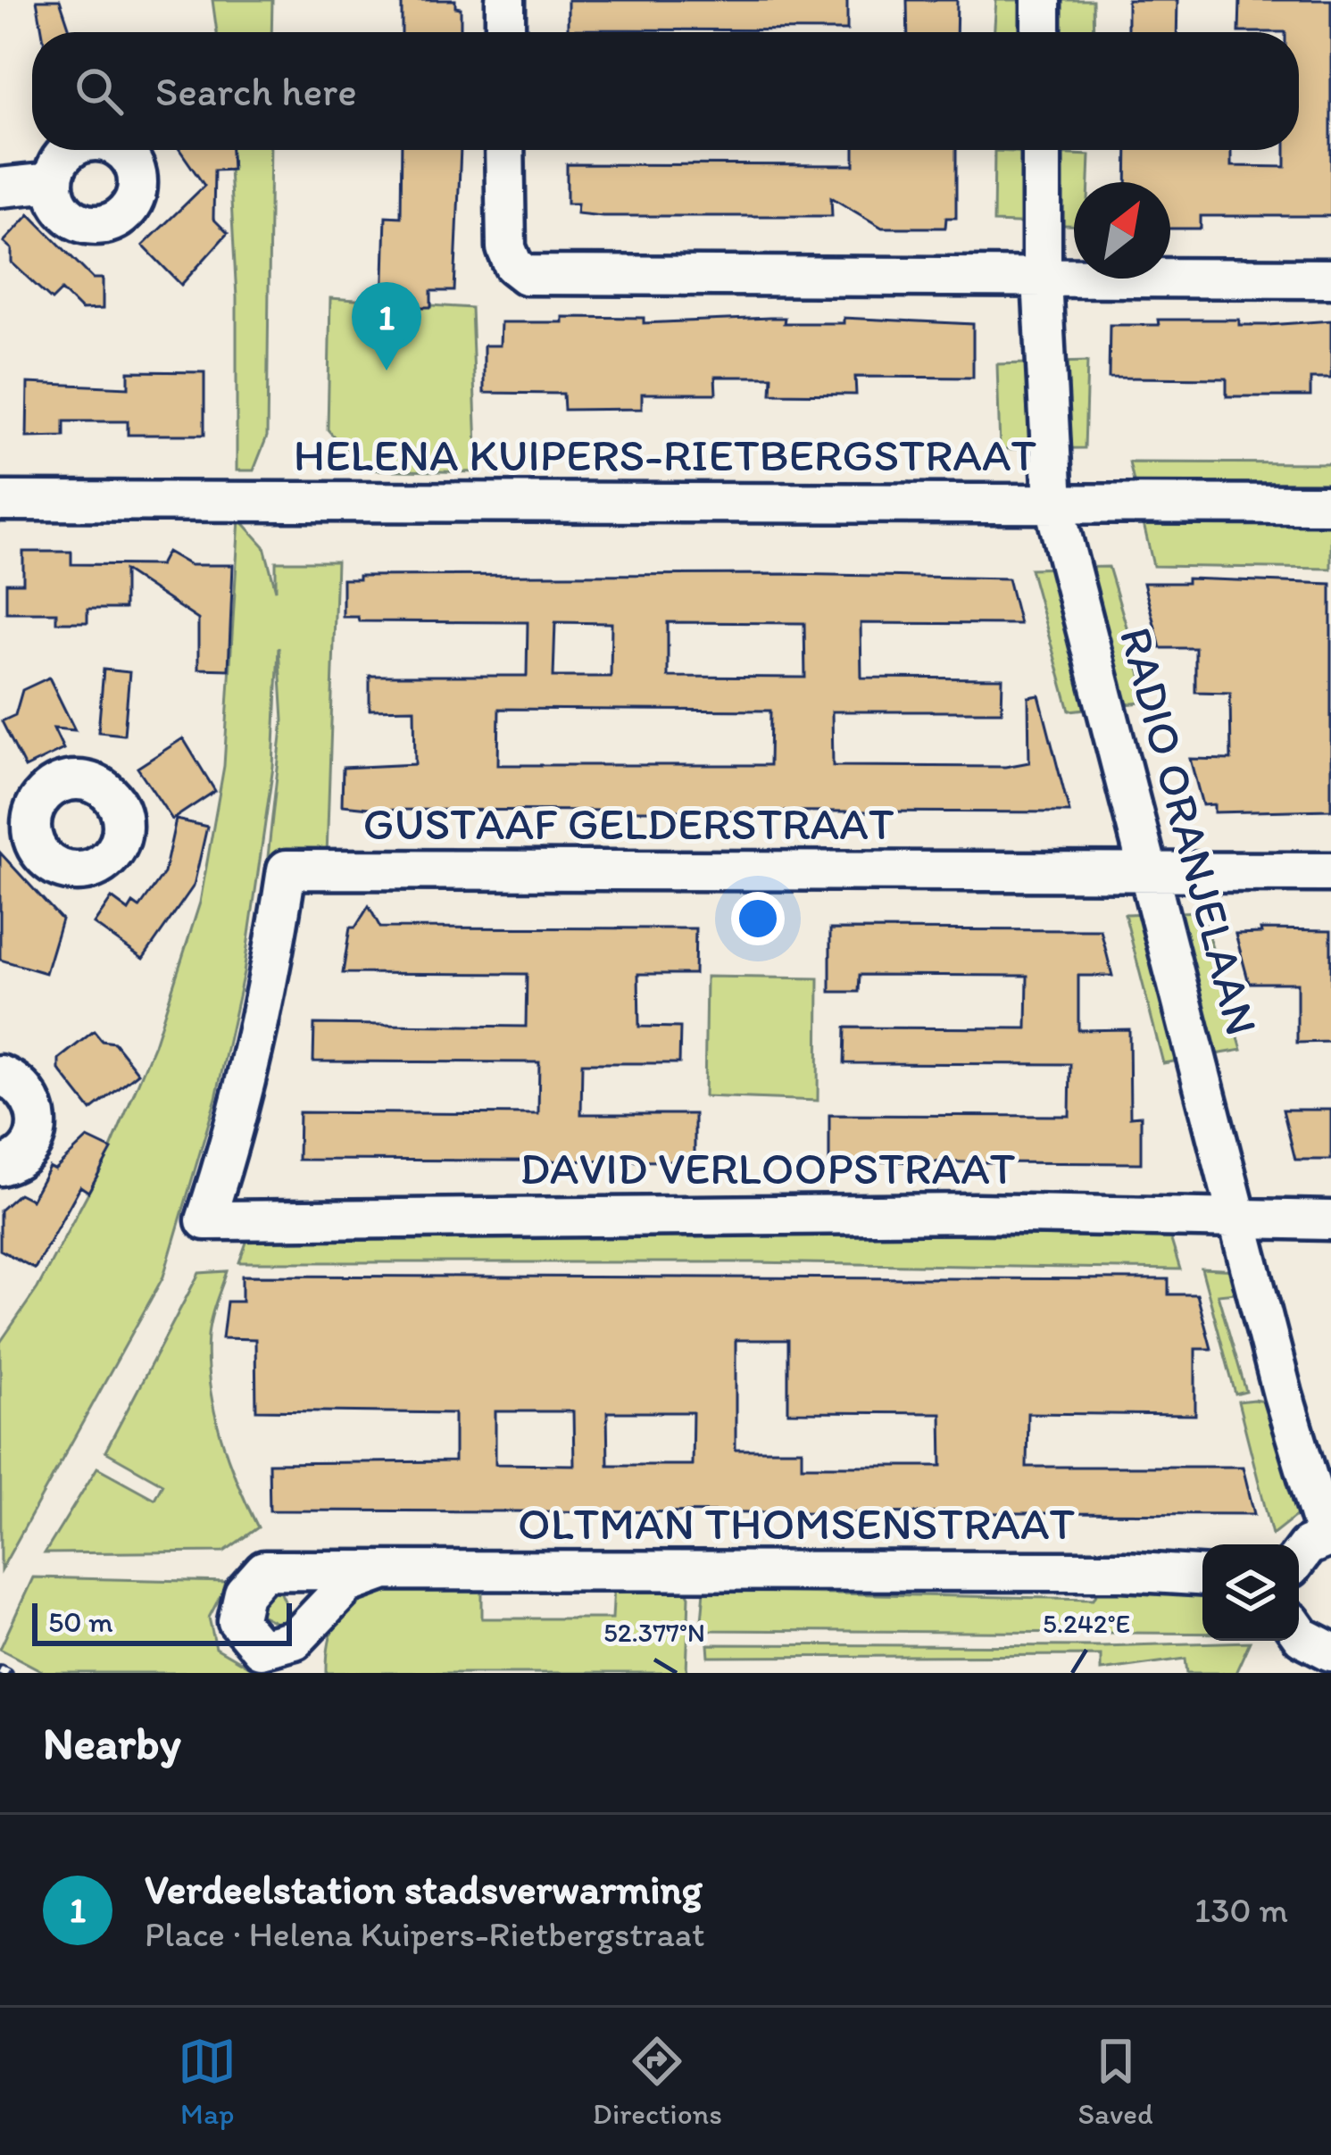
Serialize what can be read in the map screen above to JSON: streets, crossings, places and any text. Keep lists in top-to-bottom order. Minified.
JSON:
{"streets":{"street":["HELENA KUIPERS-RIETBERGSTRAAT","GUSTAAF GELDERSTRAAT","RADIO ORANJELAAN","DAVID VERLOOPSTRAAT","OLTMAN THOMSENSTRAAT"]},"crossings":[["HELENA KUIPERS-RIETBERGSTRAAT","RADIO ORANJELAAN"],["GUSTAAF GELDERSTRAAT","RADIO ORANJELAAN"],["GUSTAAF GELDERSTRAAT","DAVID VERLOOPSTRAAT"],["RADIO ORANJELAAN","DAVID VERLOOPSTRAAT"]],"scale_bar":"50 m","north":"top right","page":{"search":"Search here","pins":"1","scale":"50 m","heading":"Nearby","list":[{"mark":"1","name":"Verdeelstation stadsverwarming","note":"Place · Helena Kuipers-Rietbergstraat","value":"130 m"}],"nav":["Map","Directions","Saved"]},"coordinates":["5.242°E","52.377°N"]}
